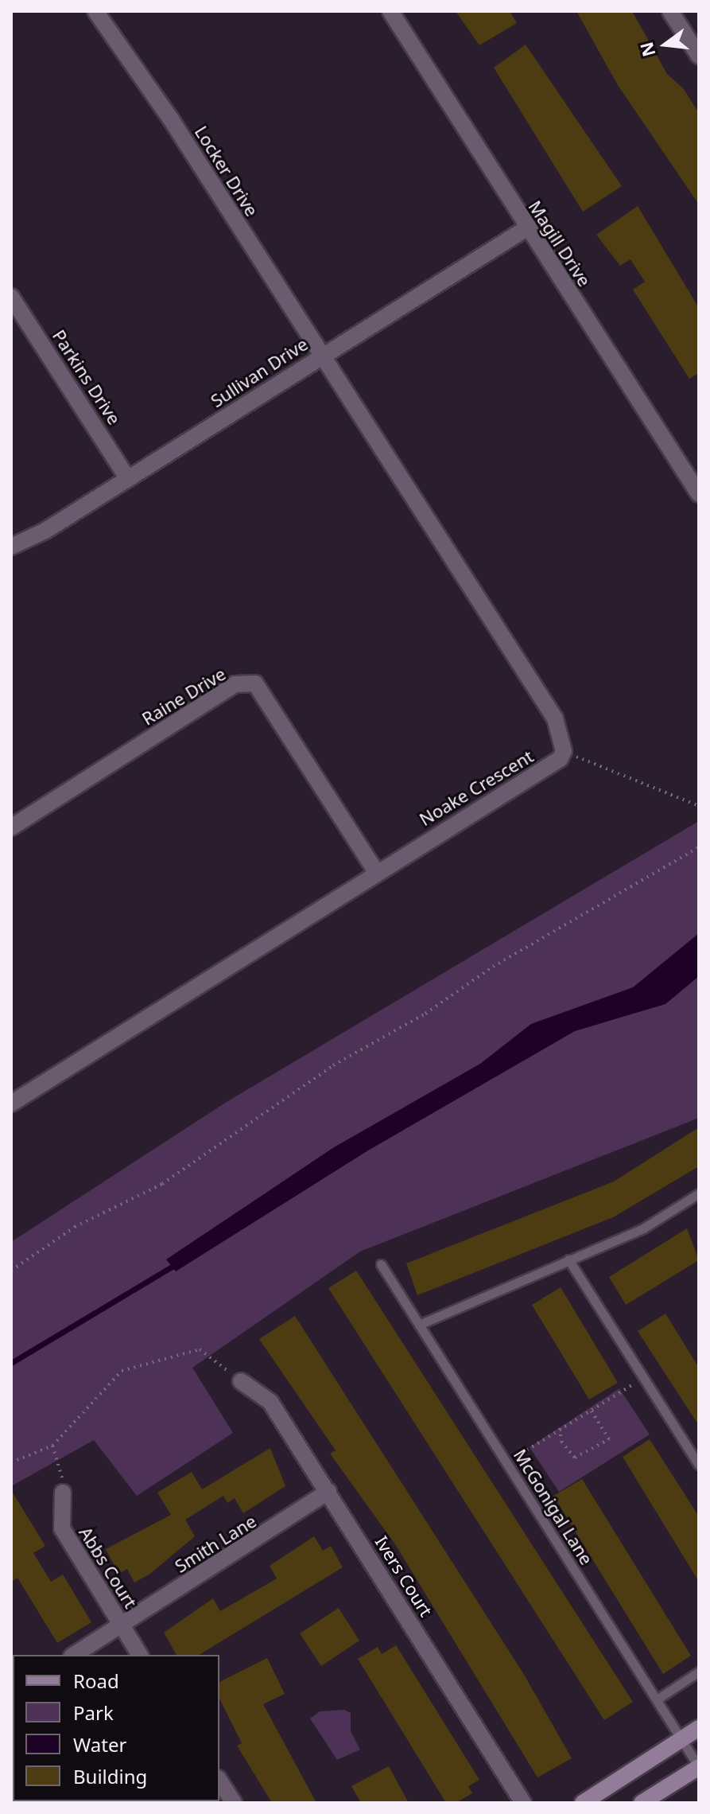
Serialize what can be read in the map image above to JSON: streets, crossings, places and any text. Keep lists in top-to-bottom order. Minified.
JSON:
{"streets":{"street":["Locker Drive","Magill Drive","Sullivan Drive","Parkins Drive","Raine Drive","Noake Crescent","Smith Lane","Abbs Court","Ivers Court"],"lane":["McGonigal Lane"]},"crossings":[["Locker Drive","Sullivan Drive"],["Magill Drive","Sullivan Drive"],["Sullivan Drive","Parkins Drive"],["Raine Drive","Noake Crescent"],["Smith Lane","Abbs Court"],["Smith Lane","Ivers Court"]],"legend":["Road","Park","Water","Building"],"north":"left"}
